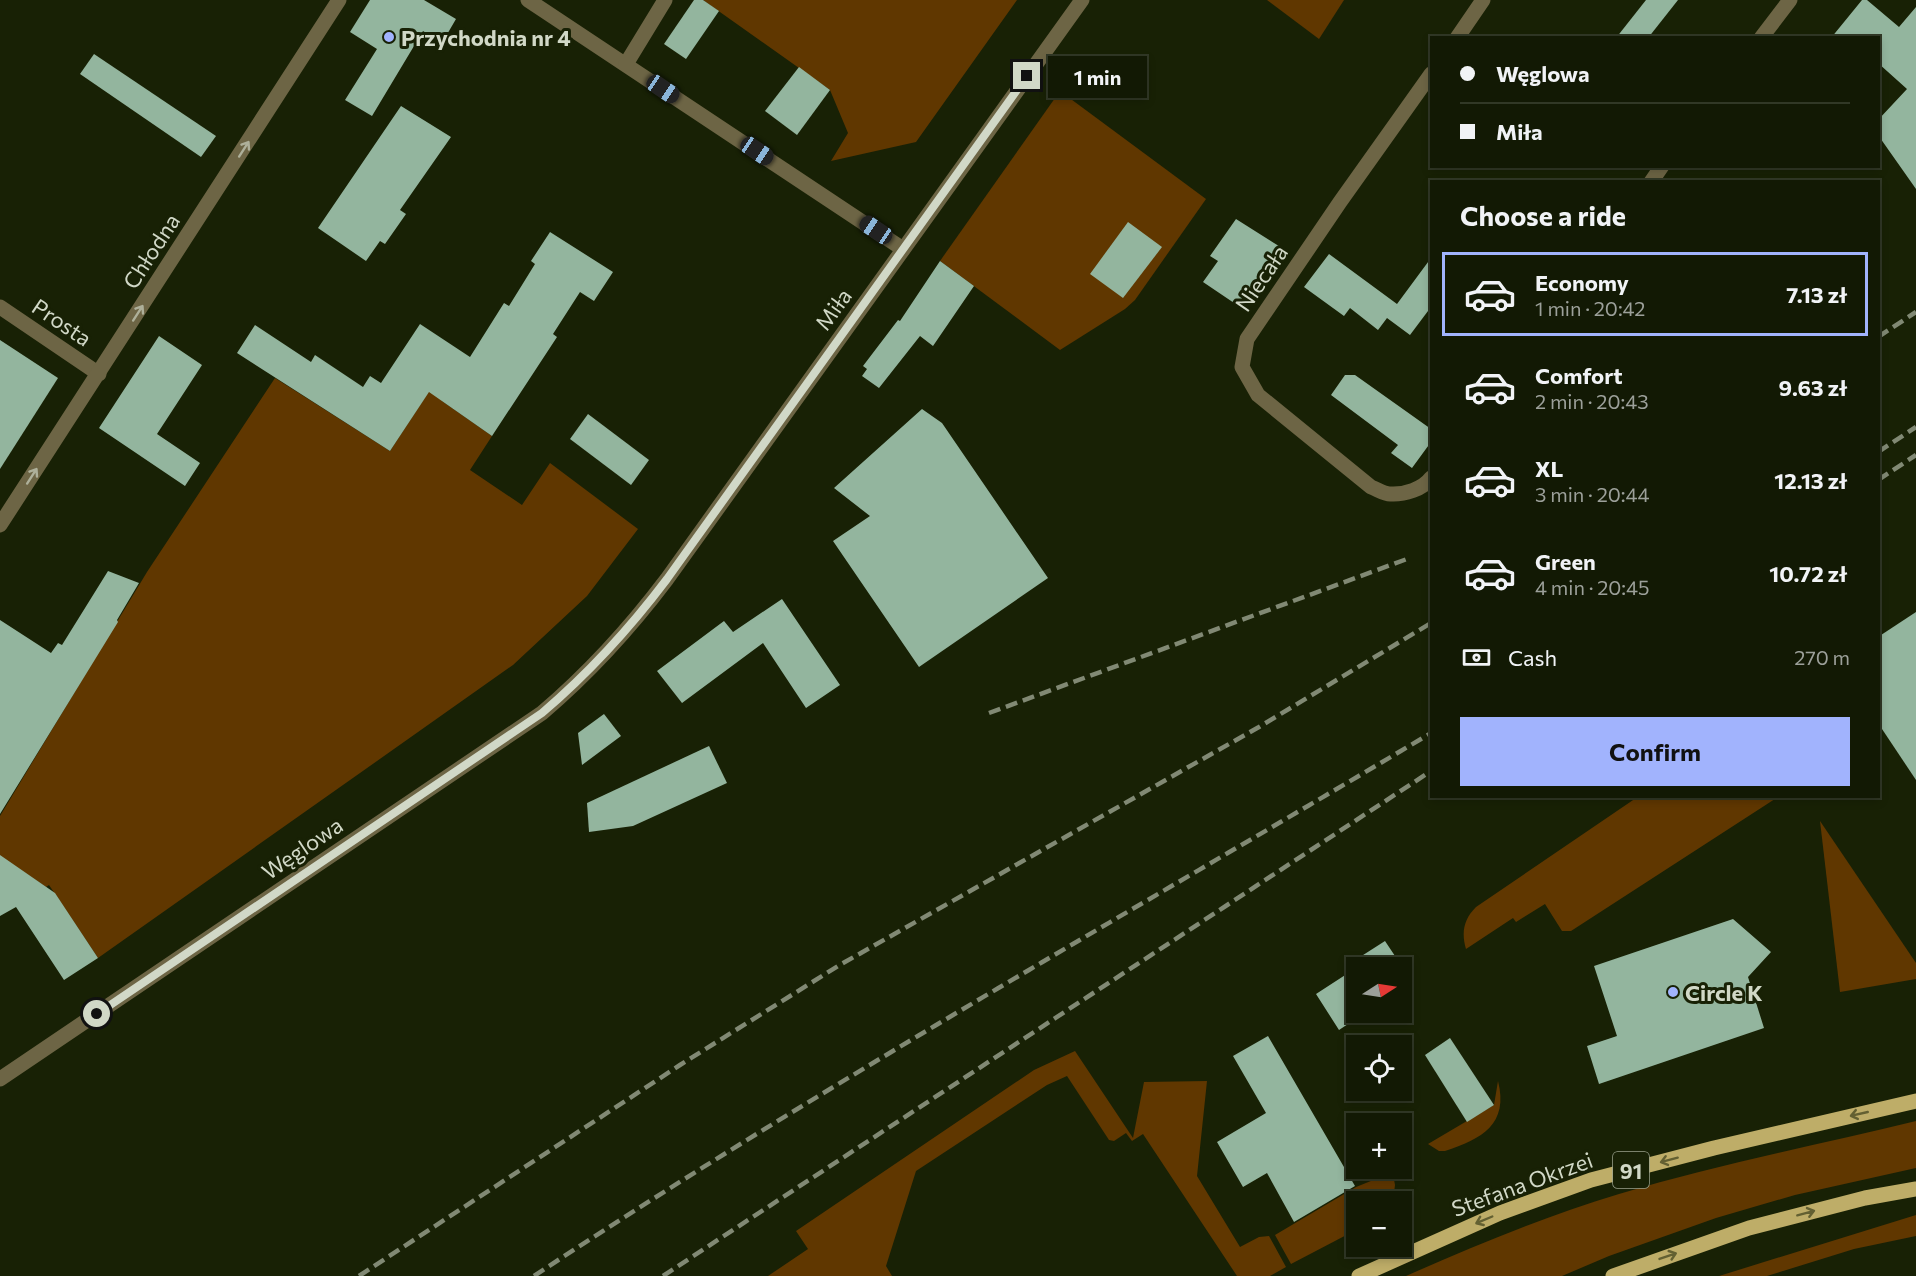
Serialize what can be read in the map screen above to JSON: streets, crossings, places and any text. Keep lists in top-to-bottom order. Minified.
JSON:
{"streets":{"main road":["91","Stefana Okrzei"],"street":["Chłodna","Niecała","Miła","Prosta","Węglowa"]},"crossings":[["Chłodna","Prosta"],["Miła","Węglowa"]],"one_way":["Chłodna"],"places":["Przychodnia nr 4","Circle K"],"north":"right","page":{"banner":["Węglowa","Miła"],"bubble":"1 min","heading":"Choose a ride","list":[{"name":"Economy","note":"1 min · 20:42","value":"7.13 zł"},{"name":"Comfort","note":"2 min · 20:43","value":"9.63 zł"},{"name":"XL","note":"3 min · 20:44","value":"12.13 zł"},{"name":"Green","note":"4 min · 20:45","value":"10.72 zł"}],"pay":["Cash","270 m"],"buttons":"Confirm","map_buttons":["+","−"]}}
